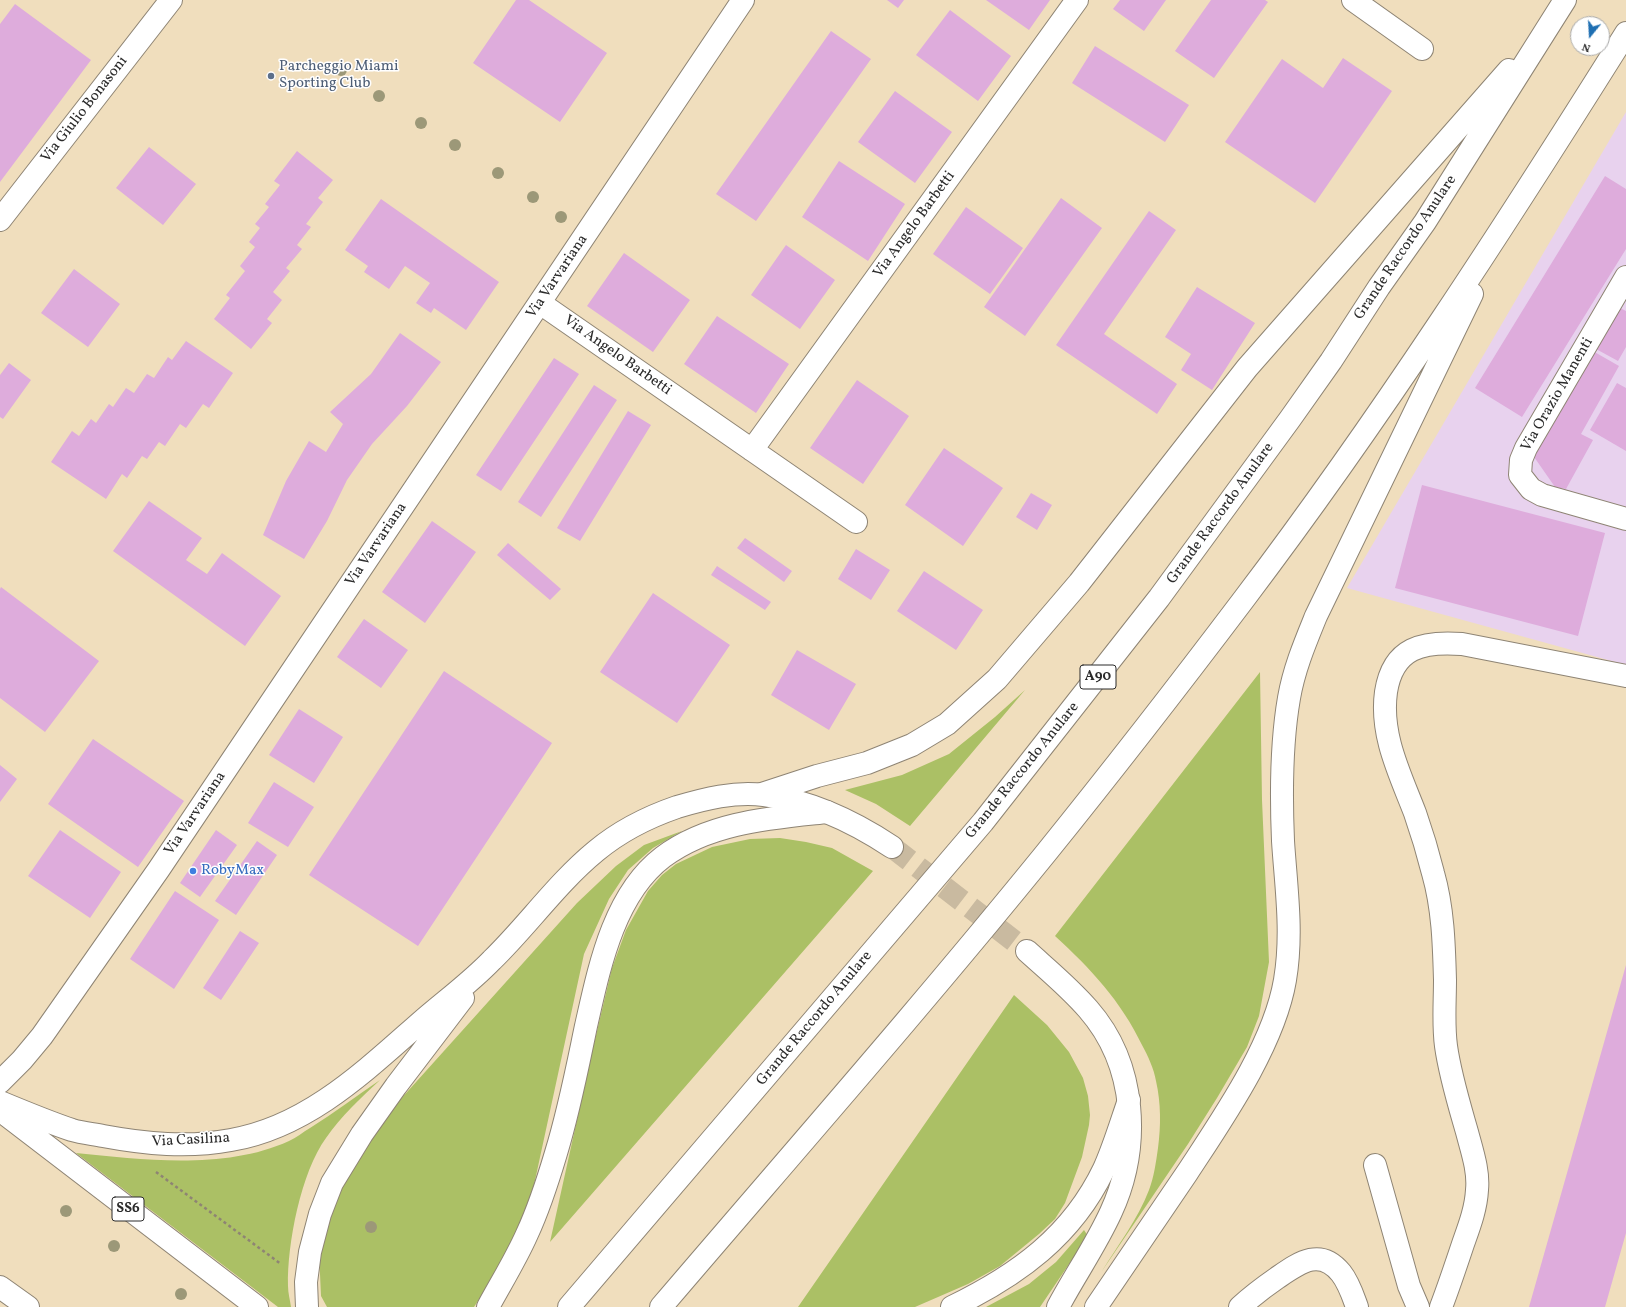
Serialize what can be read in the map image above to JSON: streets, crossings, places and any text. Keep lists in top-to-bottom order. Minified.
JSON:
{"streets":{"main road":["Via Giulio Bonasoni","Via Angelo Barbetti","Grande Raccordo Anulare","Via Varvariana","Via Orazio Manenti","A90","Via Casilina","SS6"]},"crossings":[["Via Angelo Barbetti","Via Varvariana"]],"places":["Parcheggio Miami Sporting Club","RobyMax"],"north":"bottom"}
